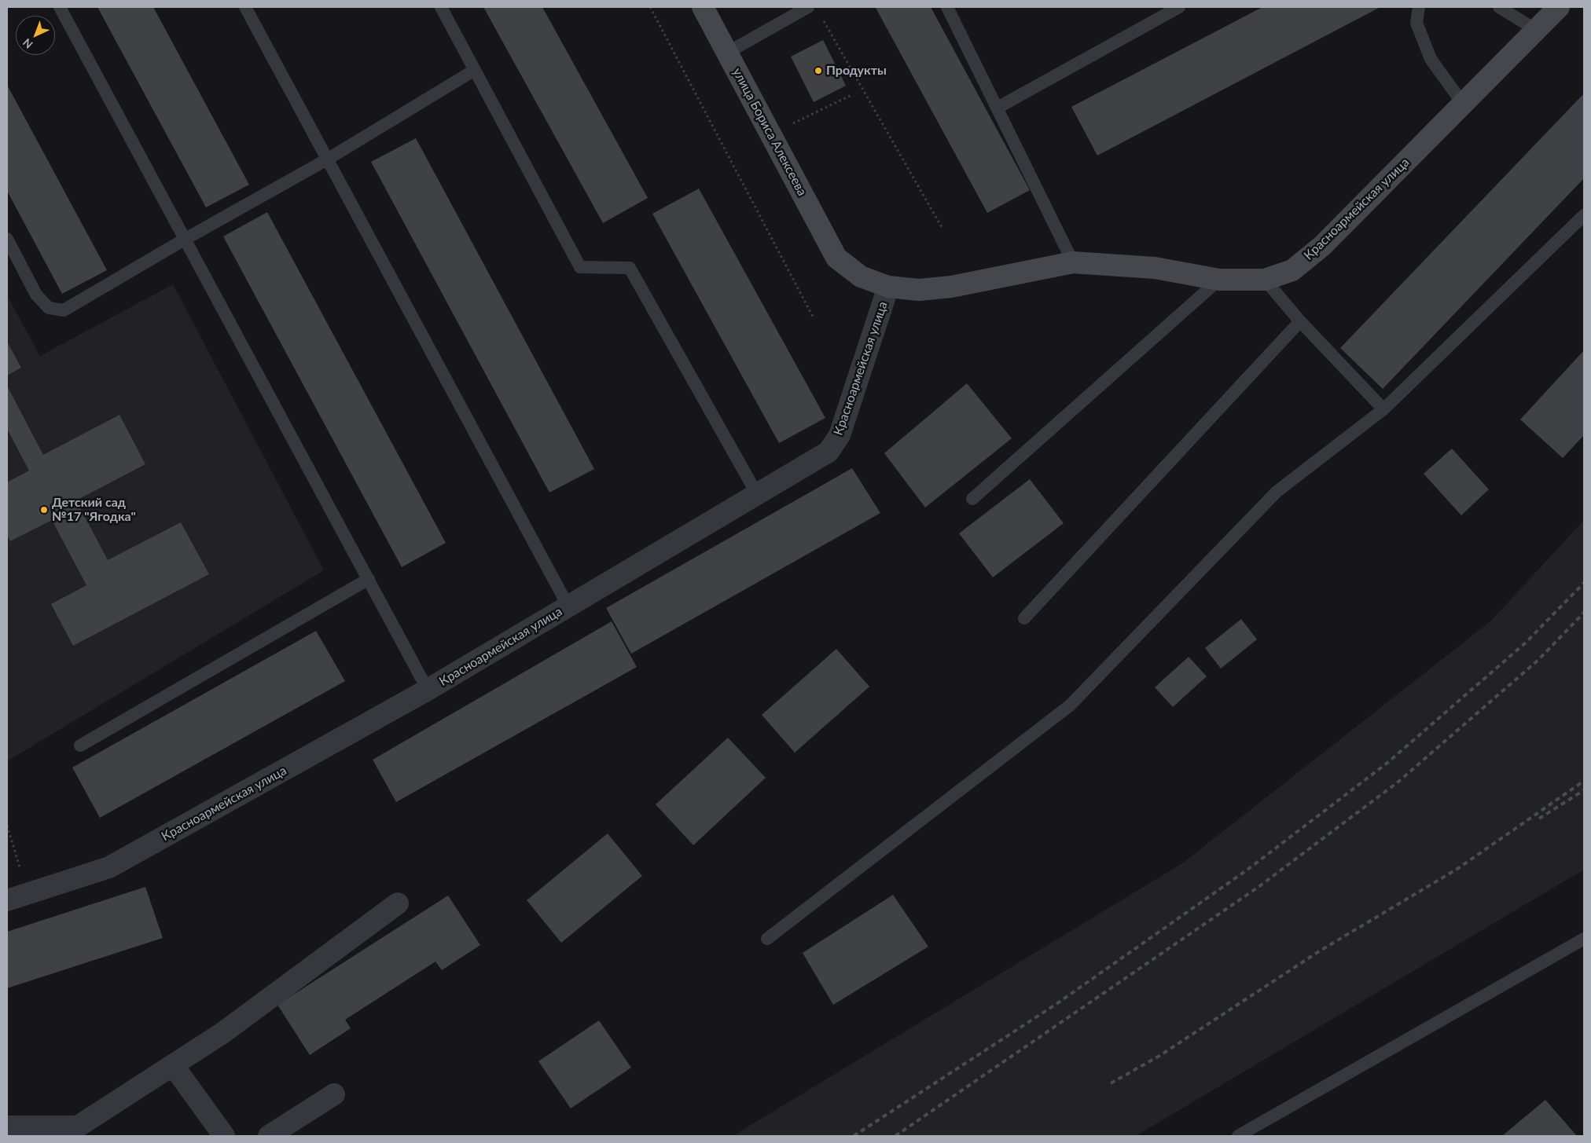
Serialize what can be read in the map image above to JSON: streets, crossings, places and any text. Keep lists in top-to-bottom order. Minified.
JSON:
{"streets":{"street":["улица Бориса Алексеева","Красноармейская улица"]},"crossings":[["улица Бориса Алексеева","Красноармейская улица"]],"places":["Продукты","Детский сад №17 \"Ягодка\""],"north":"bottom left"}
